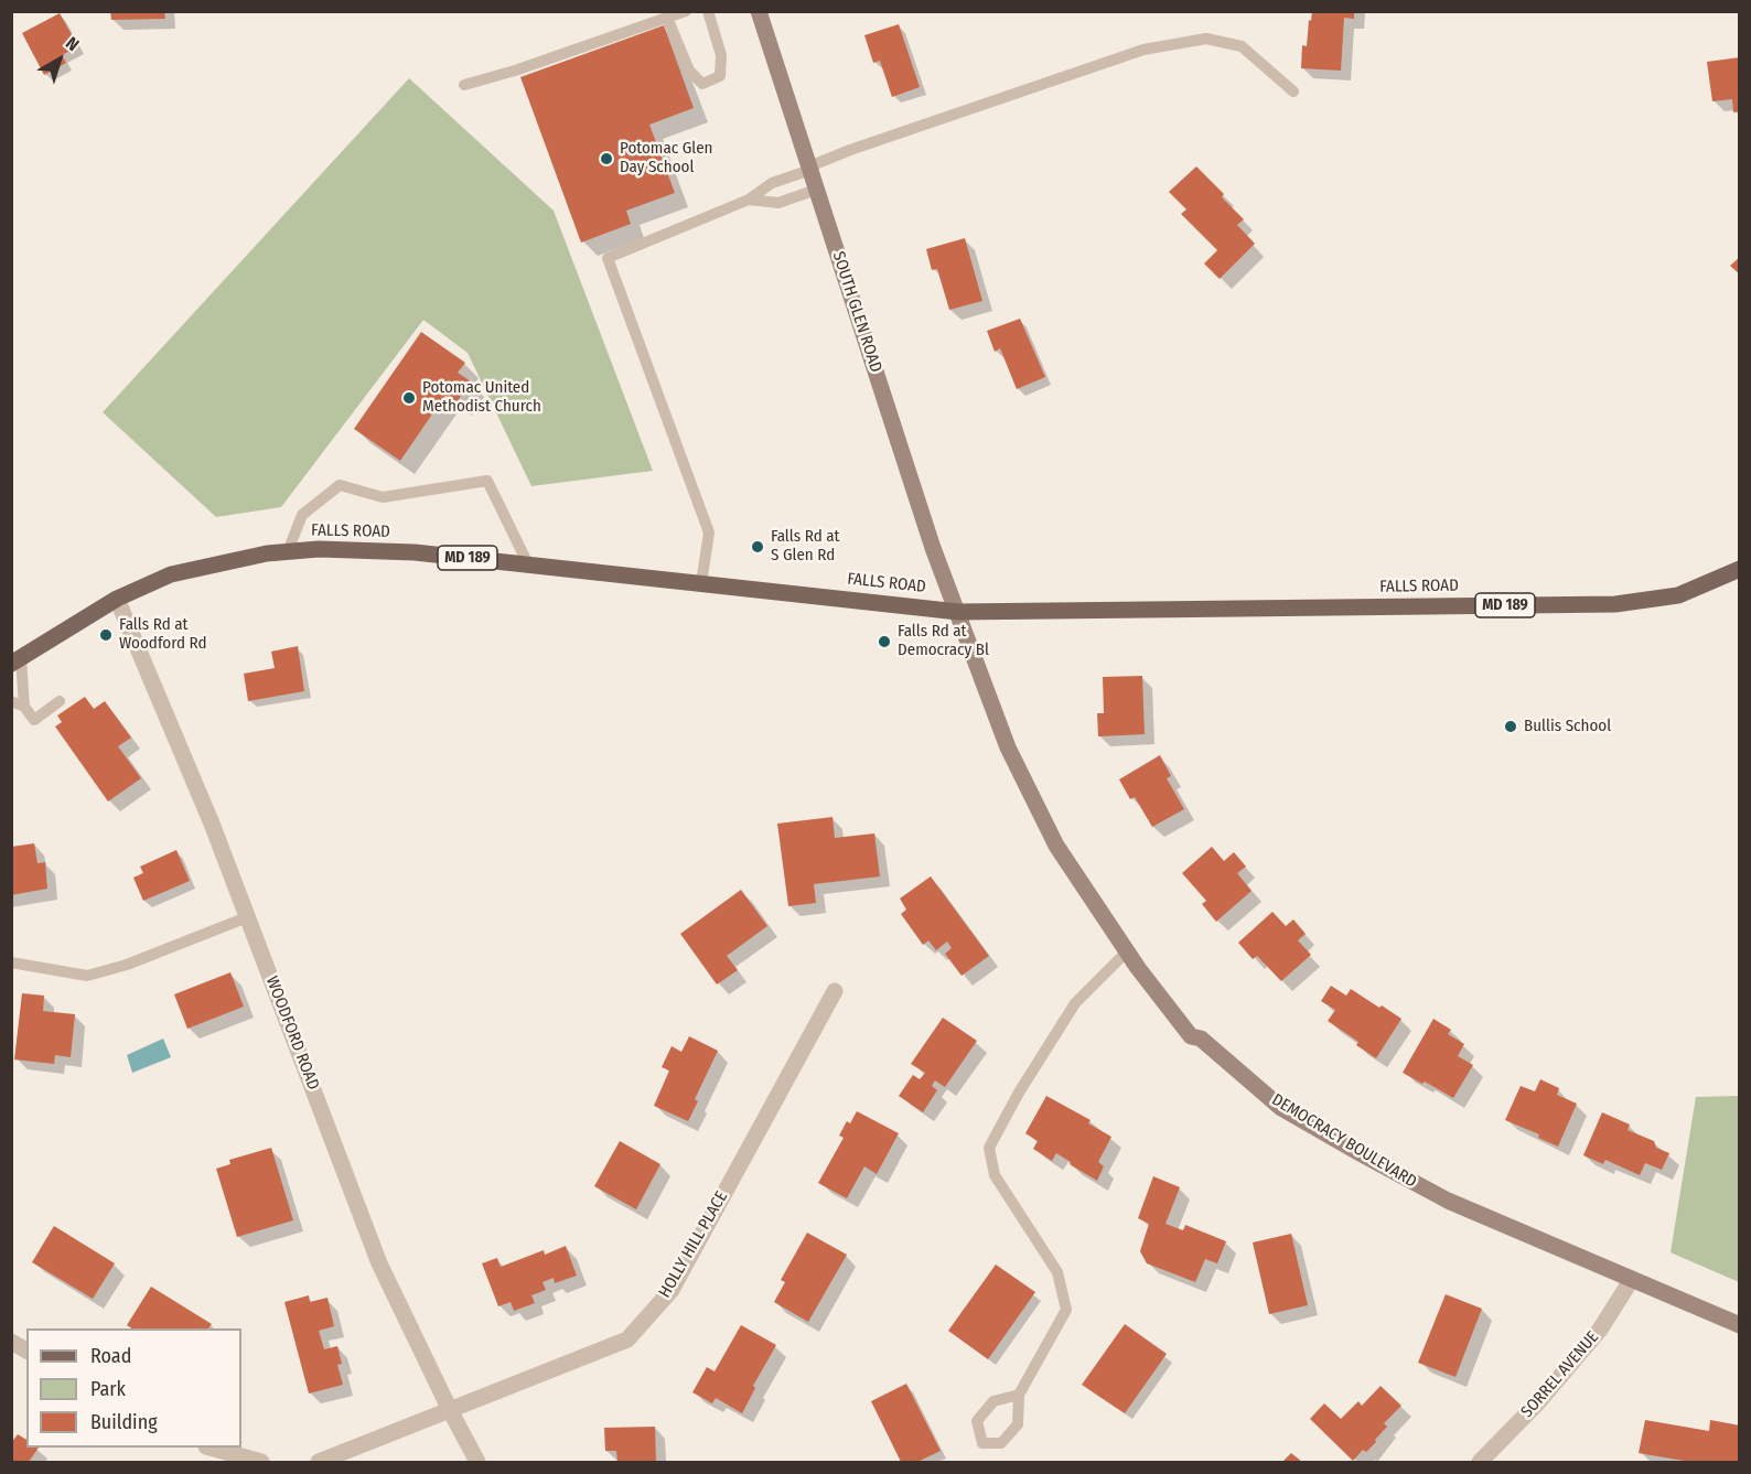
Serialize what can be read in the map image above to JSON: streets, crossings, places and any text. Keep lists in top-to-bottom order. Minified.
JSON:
{"streets":{"main road":["SOUTH GLEN ROAD","FALLS ROAD","MD 189","DEMOCRACY BOULEVARD"],"street":["WOODFORD ROAD","HOLLY HILL PLACE","SORREL AVENUE"]},"crossings":[["SOUTH GLEN ROAD","FALLS ROAD"],["SOUTH GLEN ROAD","DEMOCRACY BOULEVARD"],["FALLS ROAD","WOODFORD ROAD"],["FALLS ROAD","DEMOCRACY BOULEVARD"],["WOODFORD ROAD","HOLLY HILL PLACE"],["DEMOCRACY BOULEVARD","SORREL AVENUE"]],"places":["Potomac Glen Day School","Potomac United Methodist Church","Falls Rd at S Glen Rd","Falls Rd at Woodford Rd","Falls Rd at Democracy Bl","Bullis School"],"legend":["Road","Park","Building"],"north":"top right"}
